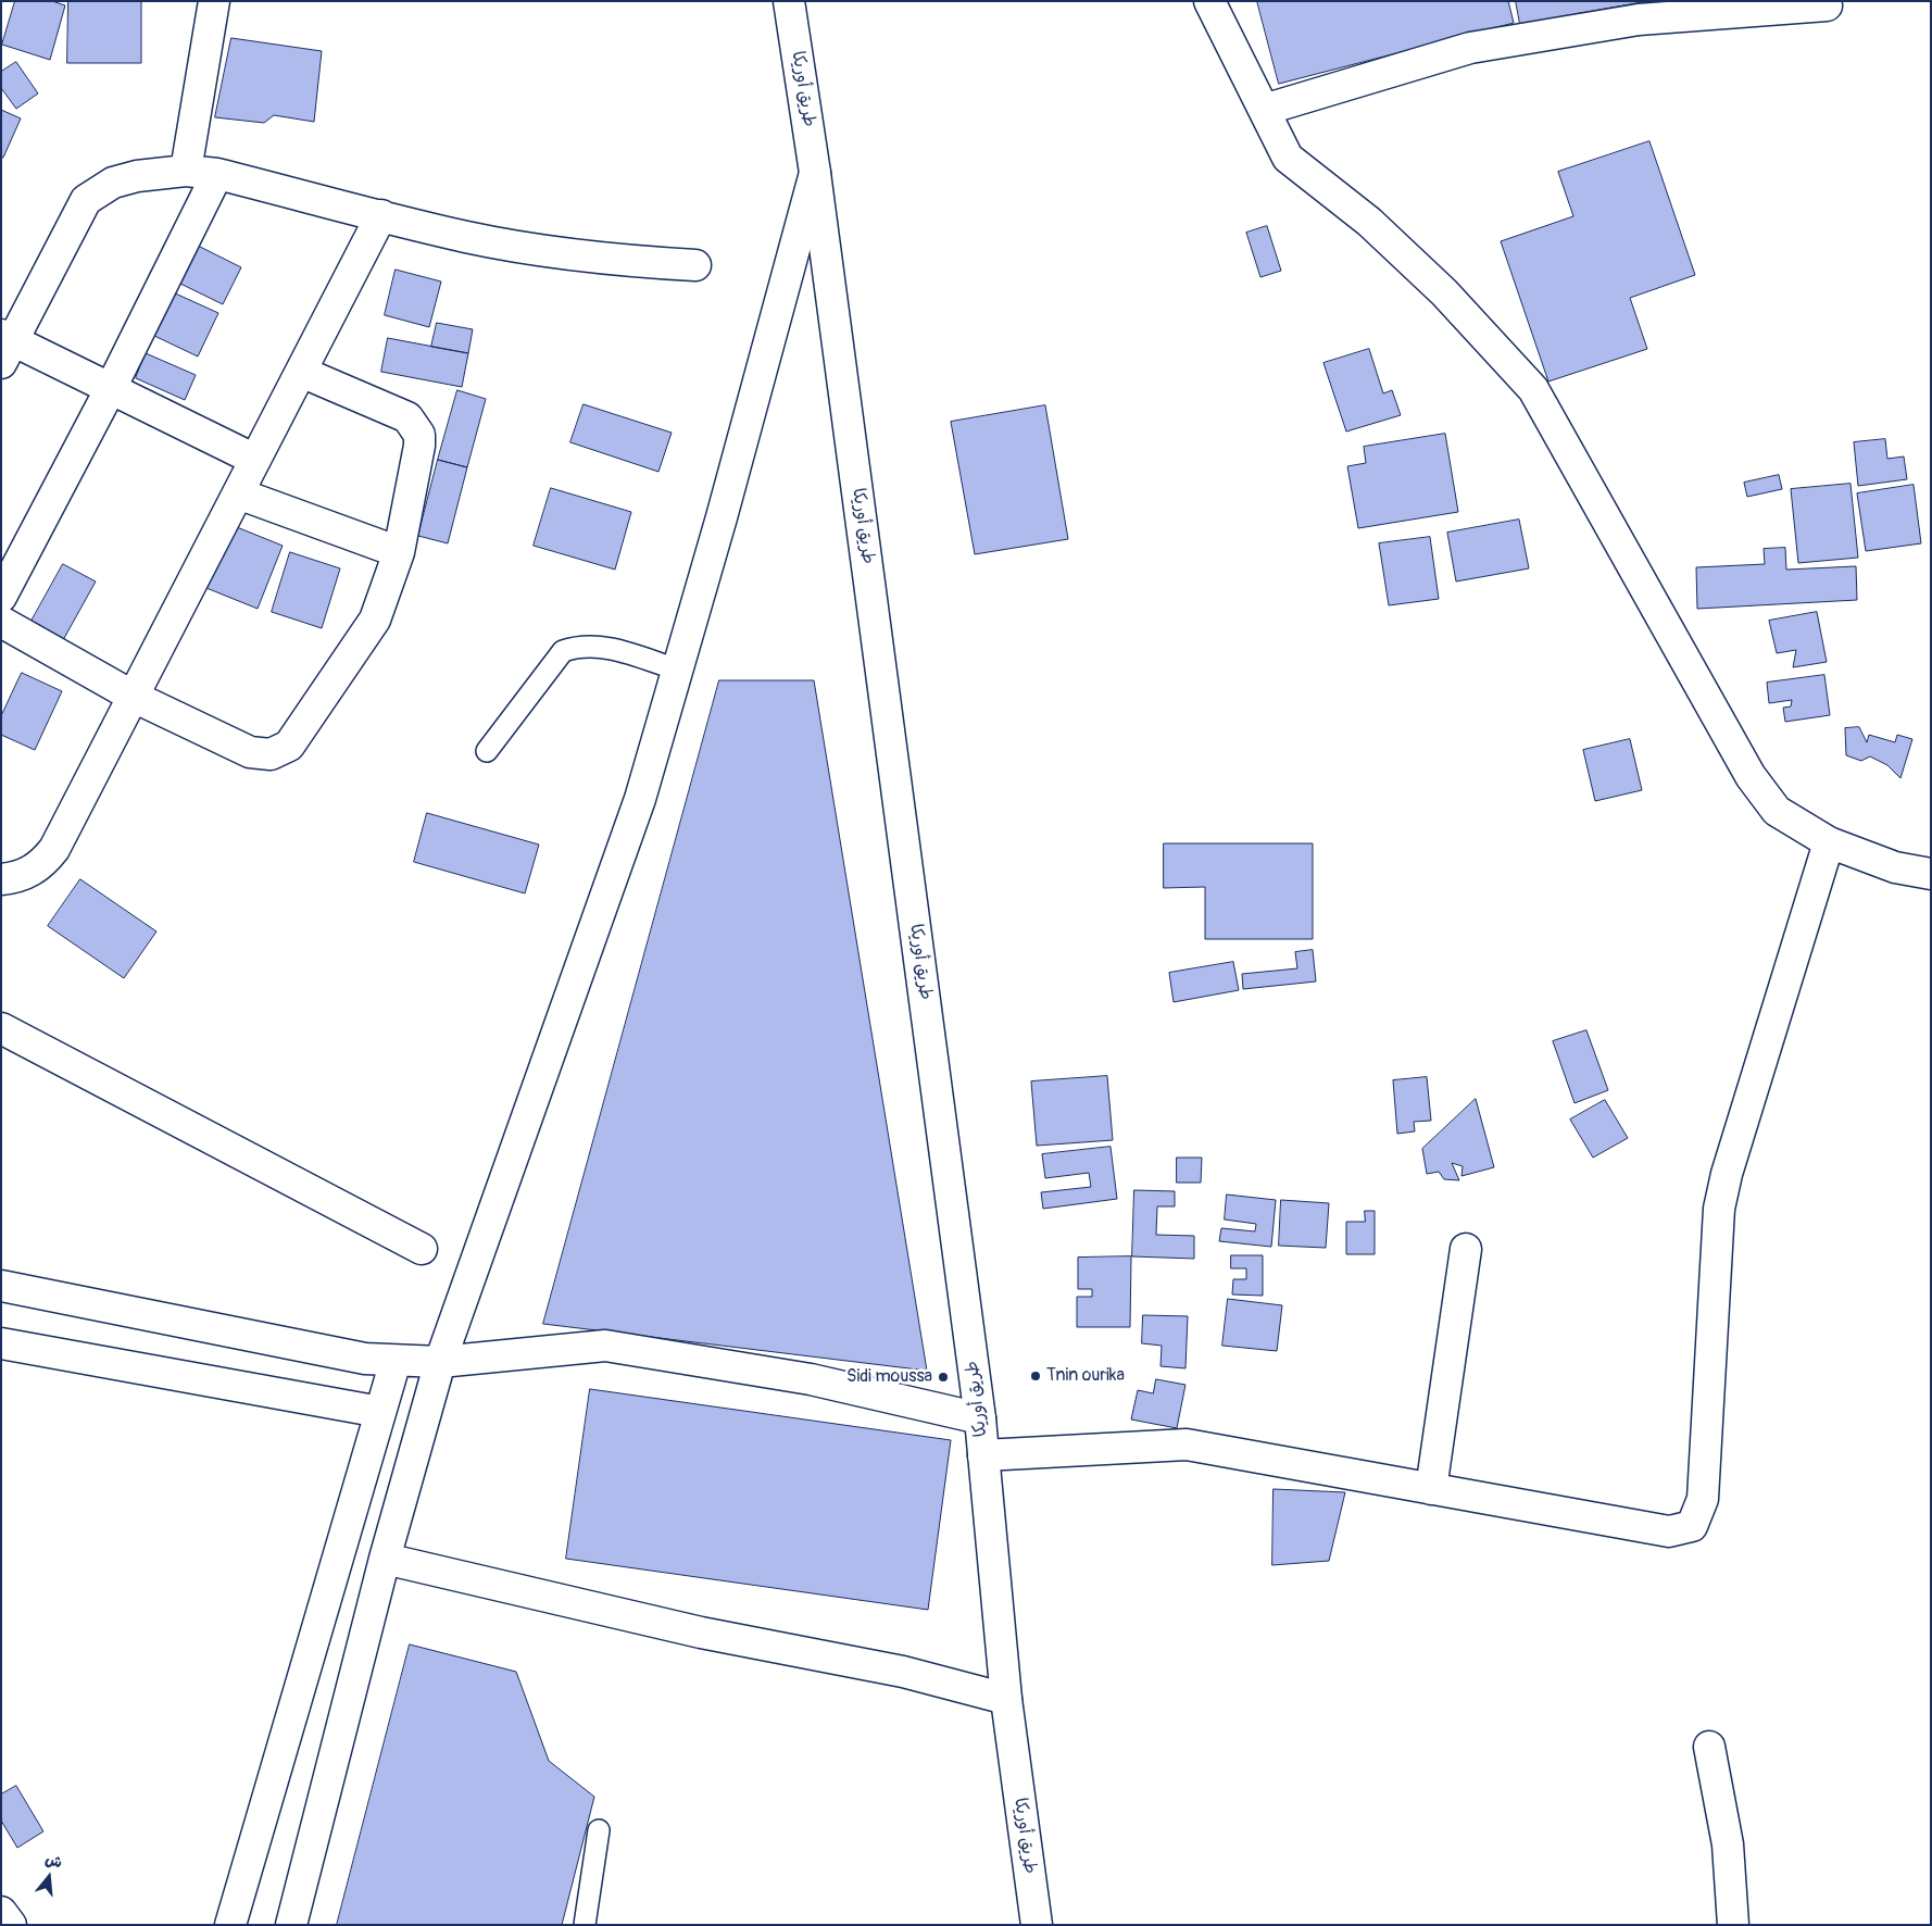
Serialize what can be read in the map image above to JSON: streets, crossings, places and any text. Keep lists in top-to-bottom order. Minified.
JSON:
{"streets":{"street":["طريق أوريكا"]},"places":["Tnin ourika","Sidi moussa"],"north":"top"}
